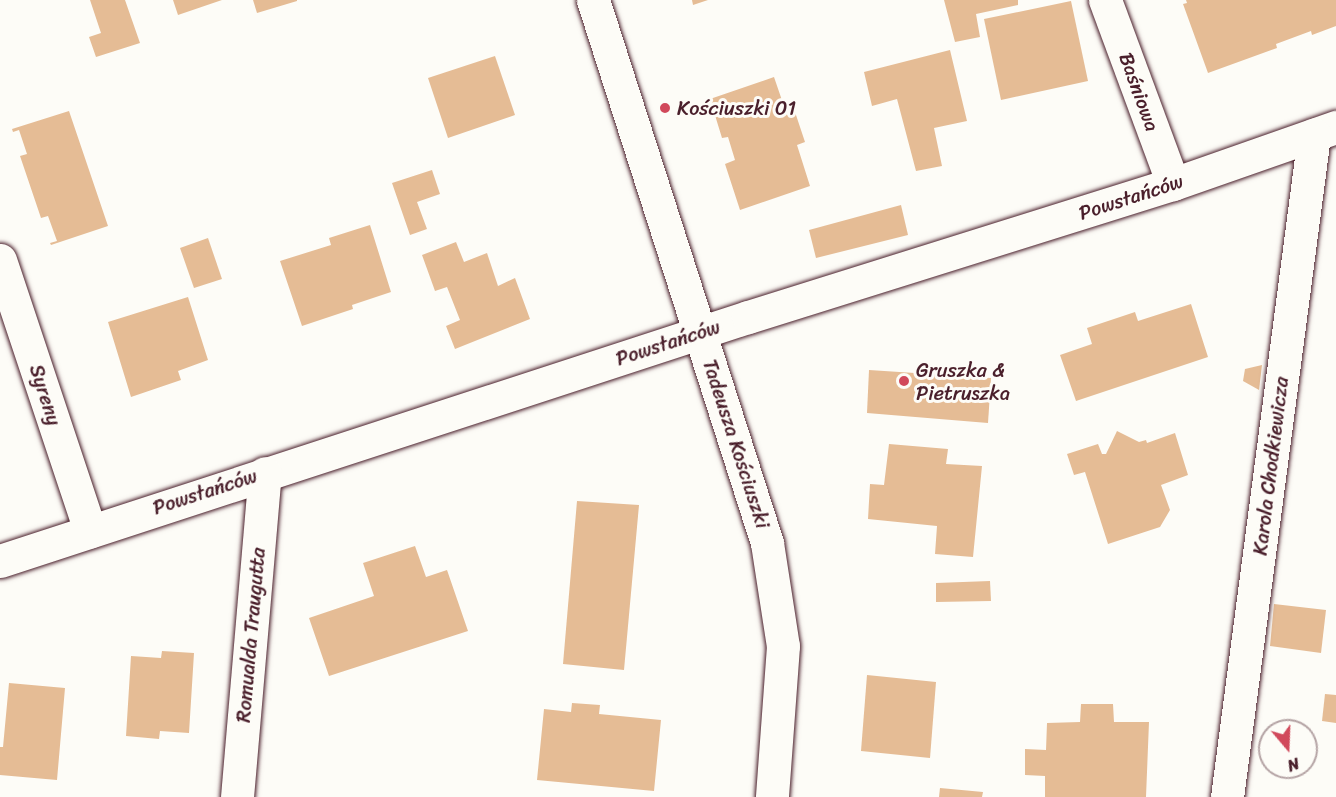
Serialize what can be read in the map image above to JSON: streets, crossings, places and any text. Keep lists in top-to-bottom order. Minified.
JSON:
{"streets":{"street":["Baśniowa","Powstańców","Syreny","Tadeusza Kościuszki","Karola Chodkiewicza","Romualda Traugutta"]},"crossings":[["Baśniowa","Powstańców"],["Powstańców","Syreny"],["Powstańców","Tadeusza Kościuszki"],["Powstańców","Karola Chodkiewicza"],["Powstańców","Romualda Traugutta"]],"places":["Kościuszki 01","Gruszka & Pietruszka"],"north":"bottom"}
